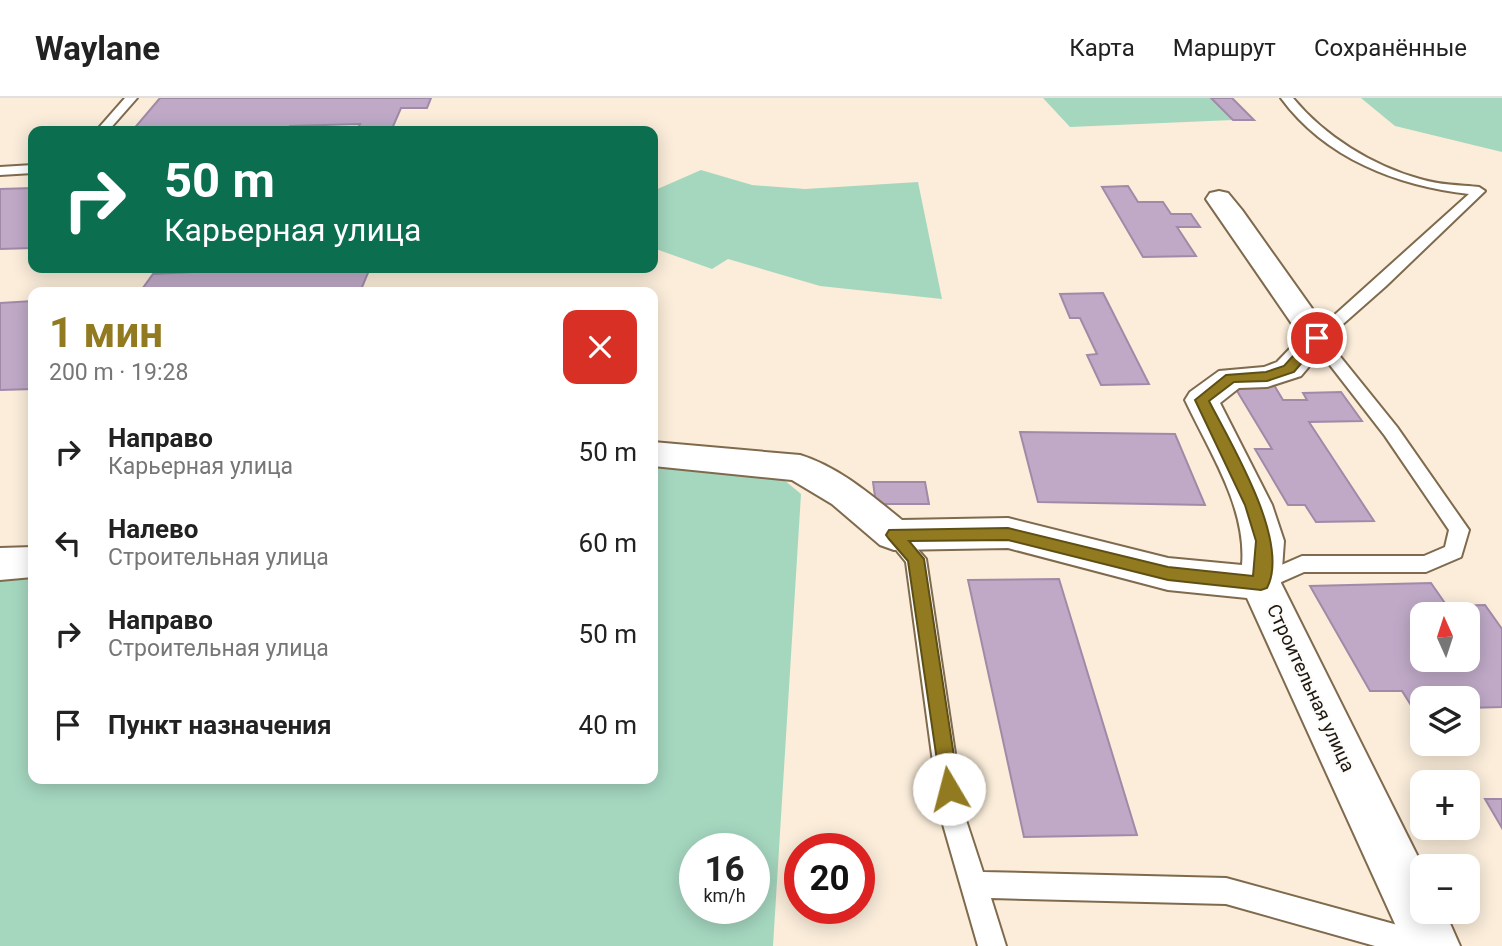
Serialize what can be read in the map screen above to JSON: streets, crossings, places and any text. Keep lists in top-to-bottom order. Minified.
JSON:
{"streets":{"street":["Строительная улица"]},"north":"top","page":{"header":"Waylane","nav":["Карта","Маршрут","Сохранённые"],"turn":["50 m","Карьерная улица"],"heading":["1 мин","200 m · 19:28"],"list":[{"name":"Направо","note":"Карьерная улица","value":"50 m"},{"name":"Налево","note":"Строительная улица","value":"60 m"},{"name":"Направо","note":"Строительная улица","value":"50 m"},{"name":"Пункт назначения","value":"40 m"}],"map_buttons":["+","−"],"speed":"16 km/h","limit":"20"}}
